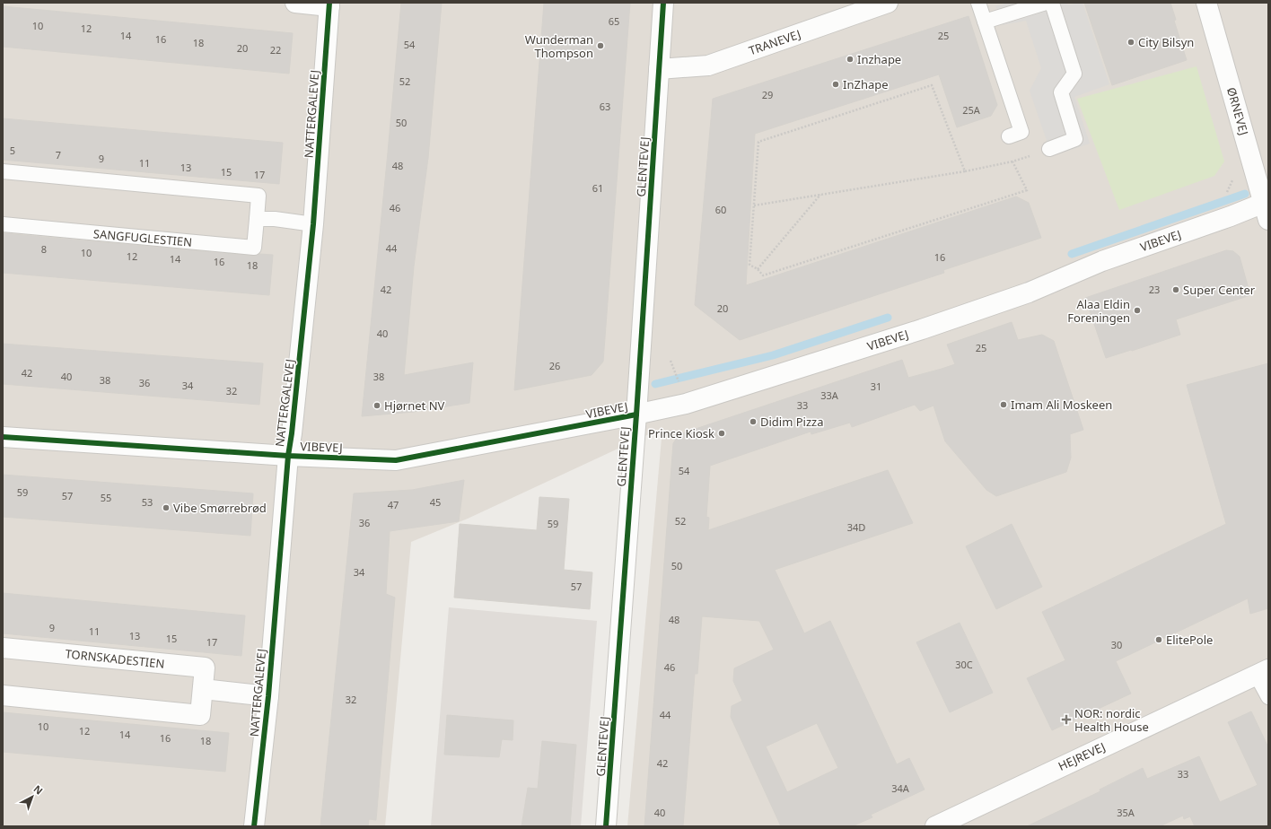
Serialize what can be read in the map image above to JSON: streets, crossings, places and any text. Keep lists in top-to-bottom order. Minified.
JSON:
{"streets":{"street":["TRANEVEJ","ØRNEVEJ","NATTERGALEVEJ","GLENTEVEJ","VIBEVEJ","TORNSKADESTIEN","HEJREVEJ"],"lane":["SANGFUGLESTIEN"]},"crossings":[["TRANEVEJ","GLENTEVEJ"],["ØRNEVEJ","VIBEVEJ"],["NATTERGALEVEJ","VIBEVEJ"],["GLENTEVEJ","VIBEVEJ"]],"places":{"other":["City Bilsyn","Wunderman Thompson","Inzhape","InZhape","Super Center","Alaa Eldin Foreningen","Imam Ali Moskeen","Hjørnet NV","Didim Pizza","Prince Kiosk","Vibe Smørrebrød","ElitePole"],"health":["NOR: nordic Health House"]},"house_numbers":["65","10","12","14","25","16","18","54","20","22","52","29","63","25A","50","5","7","9","11","48","13","15","17","61","46","60","44","8","10","12","16","14","16","18","42","23","20","40","25","26","42","40","38","38","36","34","31","32","33A","33","54","59","57","55","53","45","47","52","36","59","34D","50","34","57","48","9","11","13","15","17","30","30C","46","32","44","10","12","14","16","18","42","33","34A","40","35A"],"north":"top right"}
